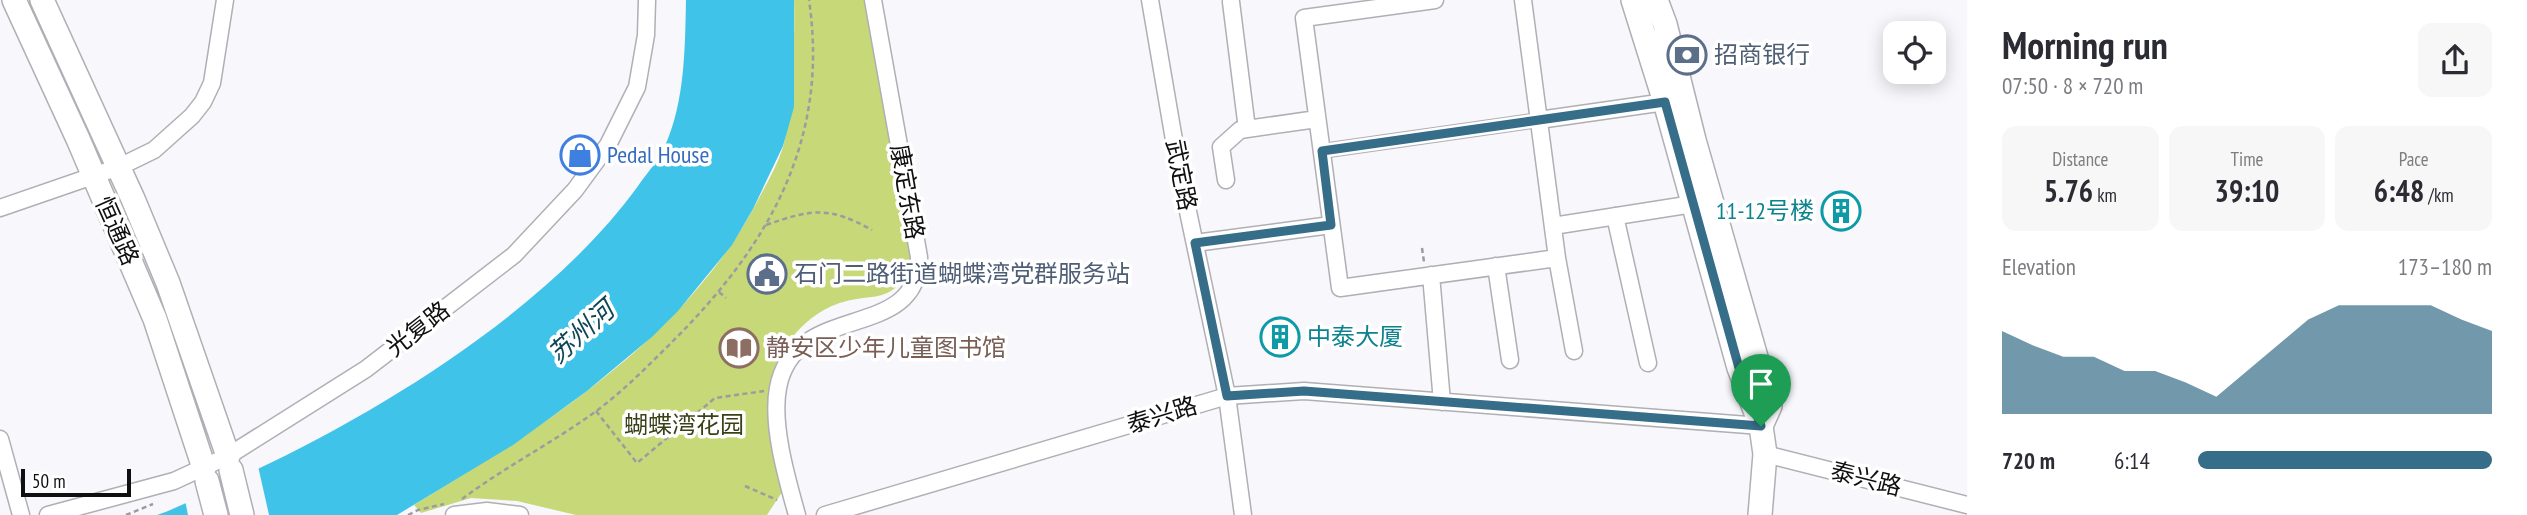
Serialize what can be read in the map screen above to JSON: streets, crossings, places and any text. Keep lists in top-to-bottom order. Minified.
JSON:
{"streets":{"main road":["恒通路"],"street":["武定路","康定东路","光复路","泰兴路"]},"crossings":[["武定路","泰兴路"],["恒通路","光复路"]],"water":["苏州河"],"parks":["蝴蝶湾花园"],"places":{"bank":["招商银行"],"shop":["Pedal House"],"building":["11-12号楼","中泰大厦"],"public building":["石门二路街道蝴蝶湾党群服务站"],"library":["静安区少年儿童图书馆"]},"scale_bar":"50 m","page":{"heading":["Morning run","07:50 · 8 × 720 m"],"stats":[["Distance","5.76 km"],["Time","39:10"],["Pace","6:48 /km"]],"chart":["Elevation","173–180 m"],"list":[{"name":"720 m","note":"6:14"}],"scale":"50 m"}}
